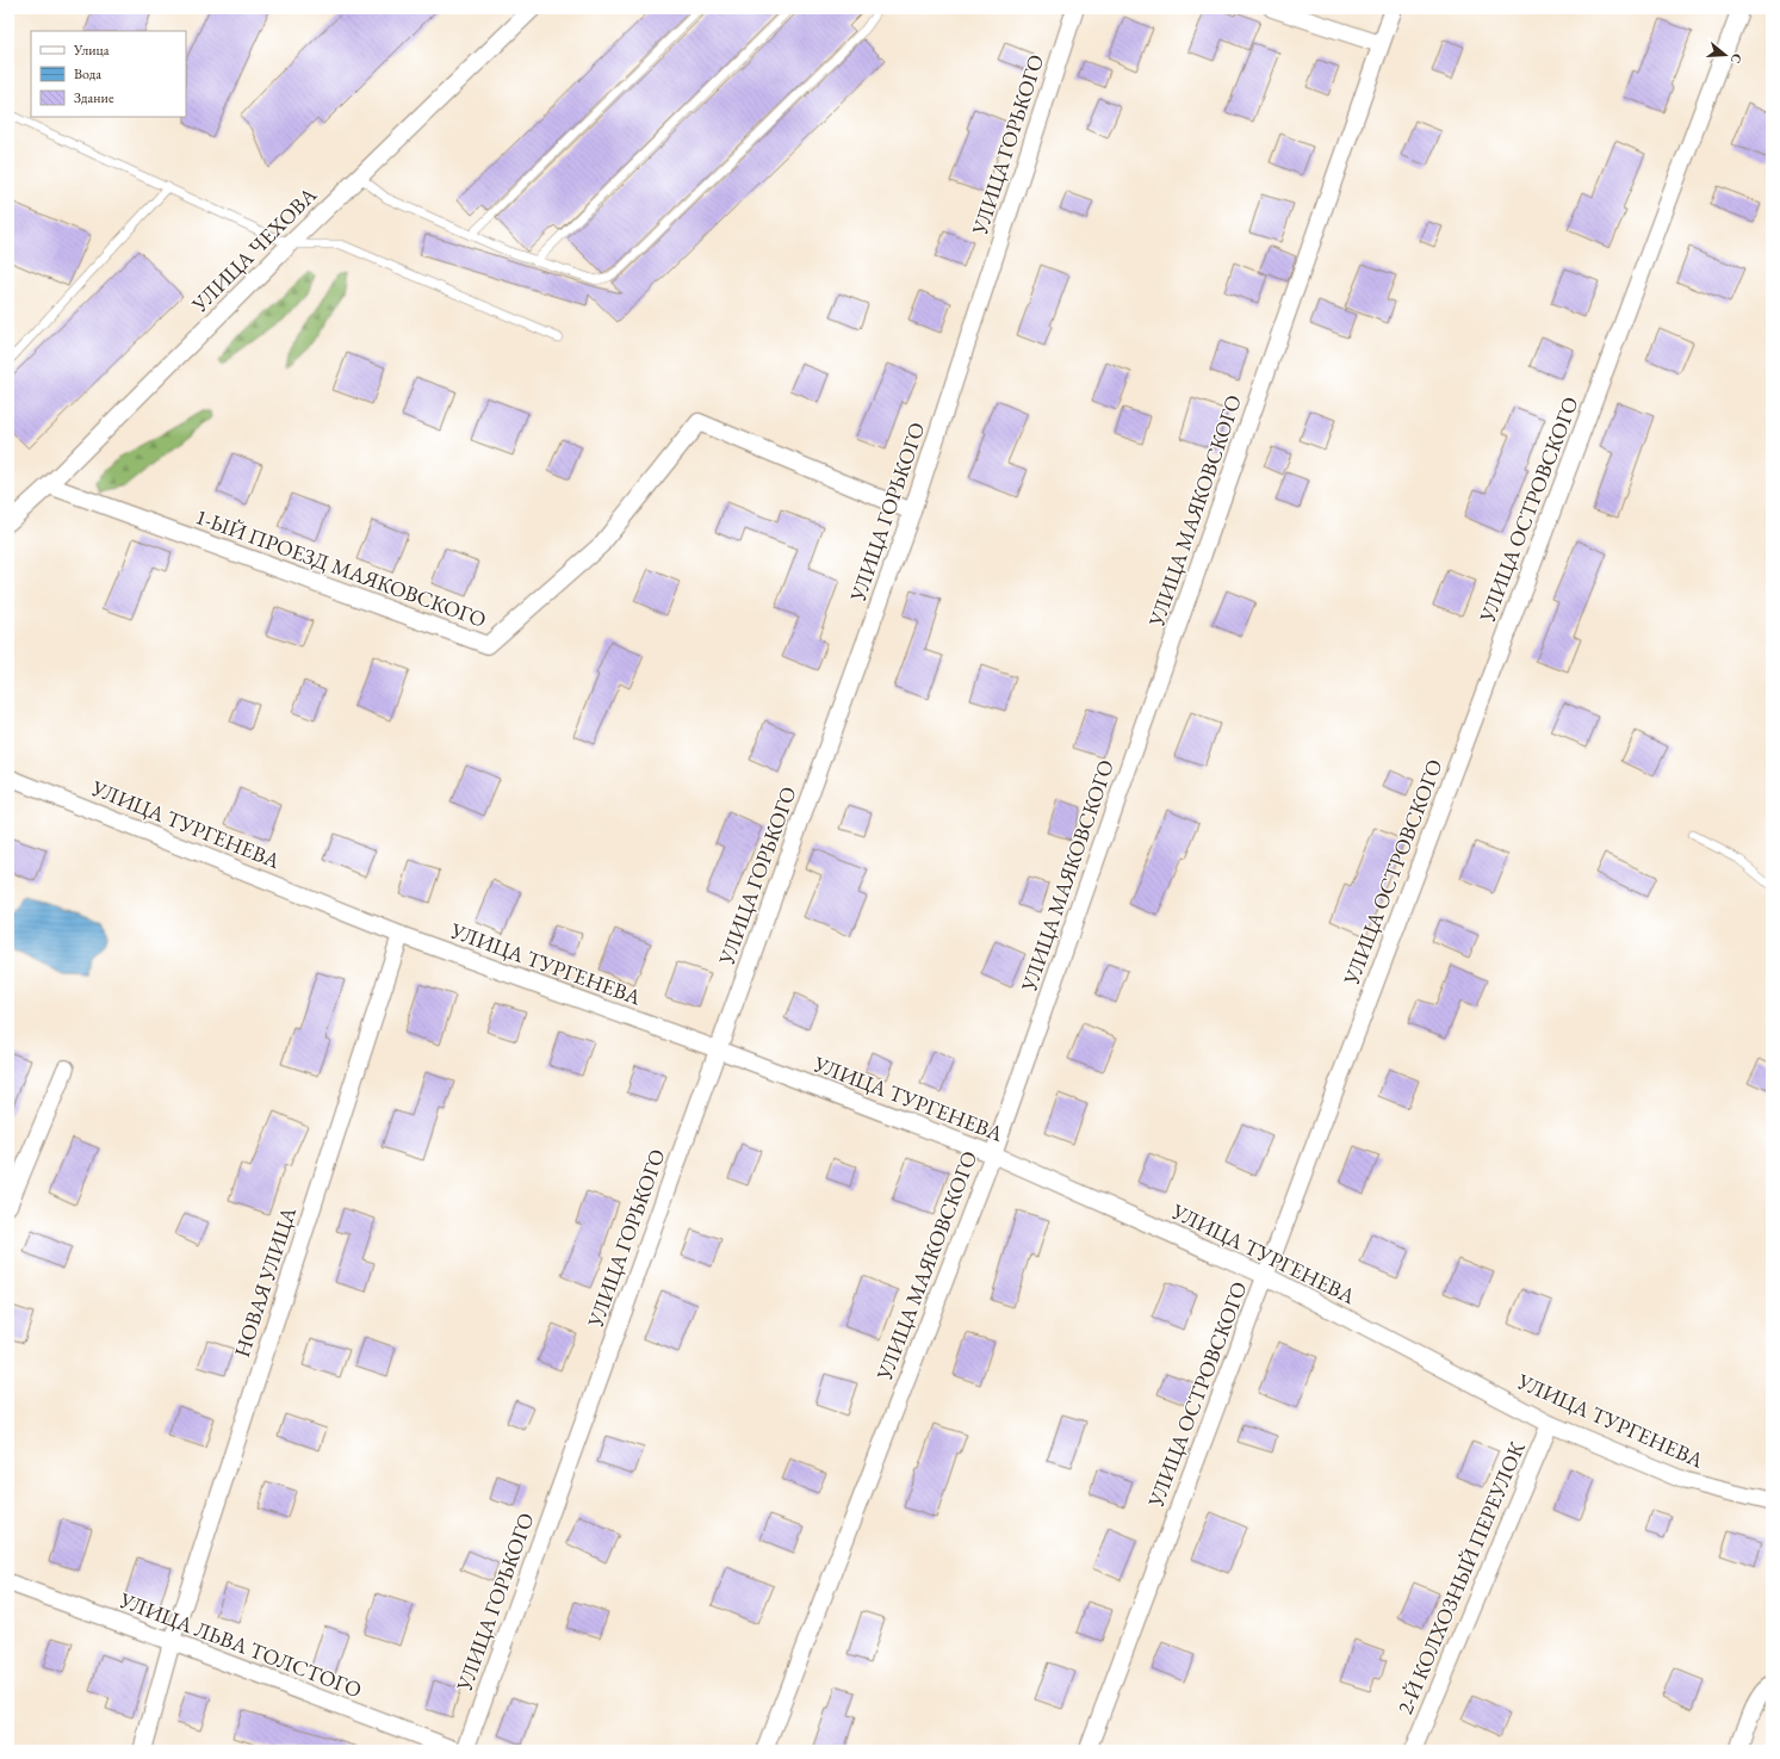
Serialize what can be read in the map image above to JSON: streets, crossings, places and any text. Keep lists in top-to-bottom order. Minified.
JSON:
{"streets":{"street":["УЛИЦА ГОРЬКОГО","УЛИЦА ЧЕХОВА","УЛИЦА ОСТРОВСКОГО","УЛИЦА МАЯКОВСКОГО","1-ЫЙ ПРОЕЗД МАЯКОВСКОГО","УЛИЦА ТУРГЕНЕВА","НОВАЯ УЛИЦА","2-Й КОЛХОЗНЫЙ ПЕРЕУЛОК","УЛИЦА ЛЬВА ТОЛСТОГО"]},"crossings":[["УЛИЦА ГОРЬКОГО","1-ЫЙ ПРОЕЗД МАЯКОВСКОГО"],["УЛИЦА ГОРЬКОГО","УЛИЦА ТУРГЕНЕВА"],["УЛИЦА ЧЕХОВА","1-ЫЙ ПРОЕЗД МАЯКОВСКОГО"],["УЛИЦА ОСТРОВСКОГО","УЛИЦА ТУРГЕНЕВА"],["УЛИЦА МАЯКОВСКОГО","УЛИЦА ТУРГЕНЕВА"],["УЛИЦА ТУРГЕНЕВА","НОВАЯ УЛИЦА"],["УЛИЦА ТУРГЕНЕВА","2-Й КОЛХОЗНЫЙ ПЕРЕУЛОК"],["НОВАЯ УЛИЦА","УЛИЦА ЛЬВА ТОЛСТОГО"]],"legend":["Улица","Вода","Здание"],"north":"right"}
